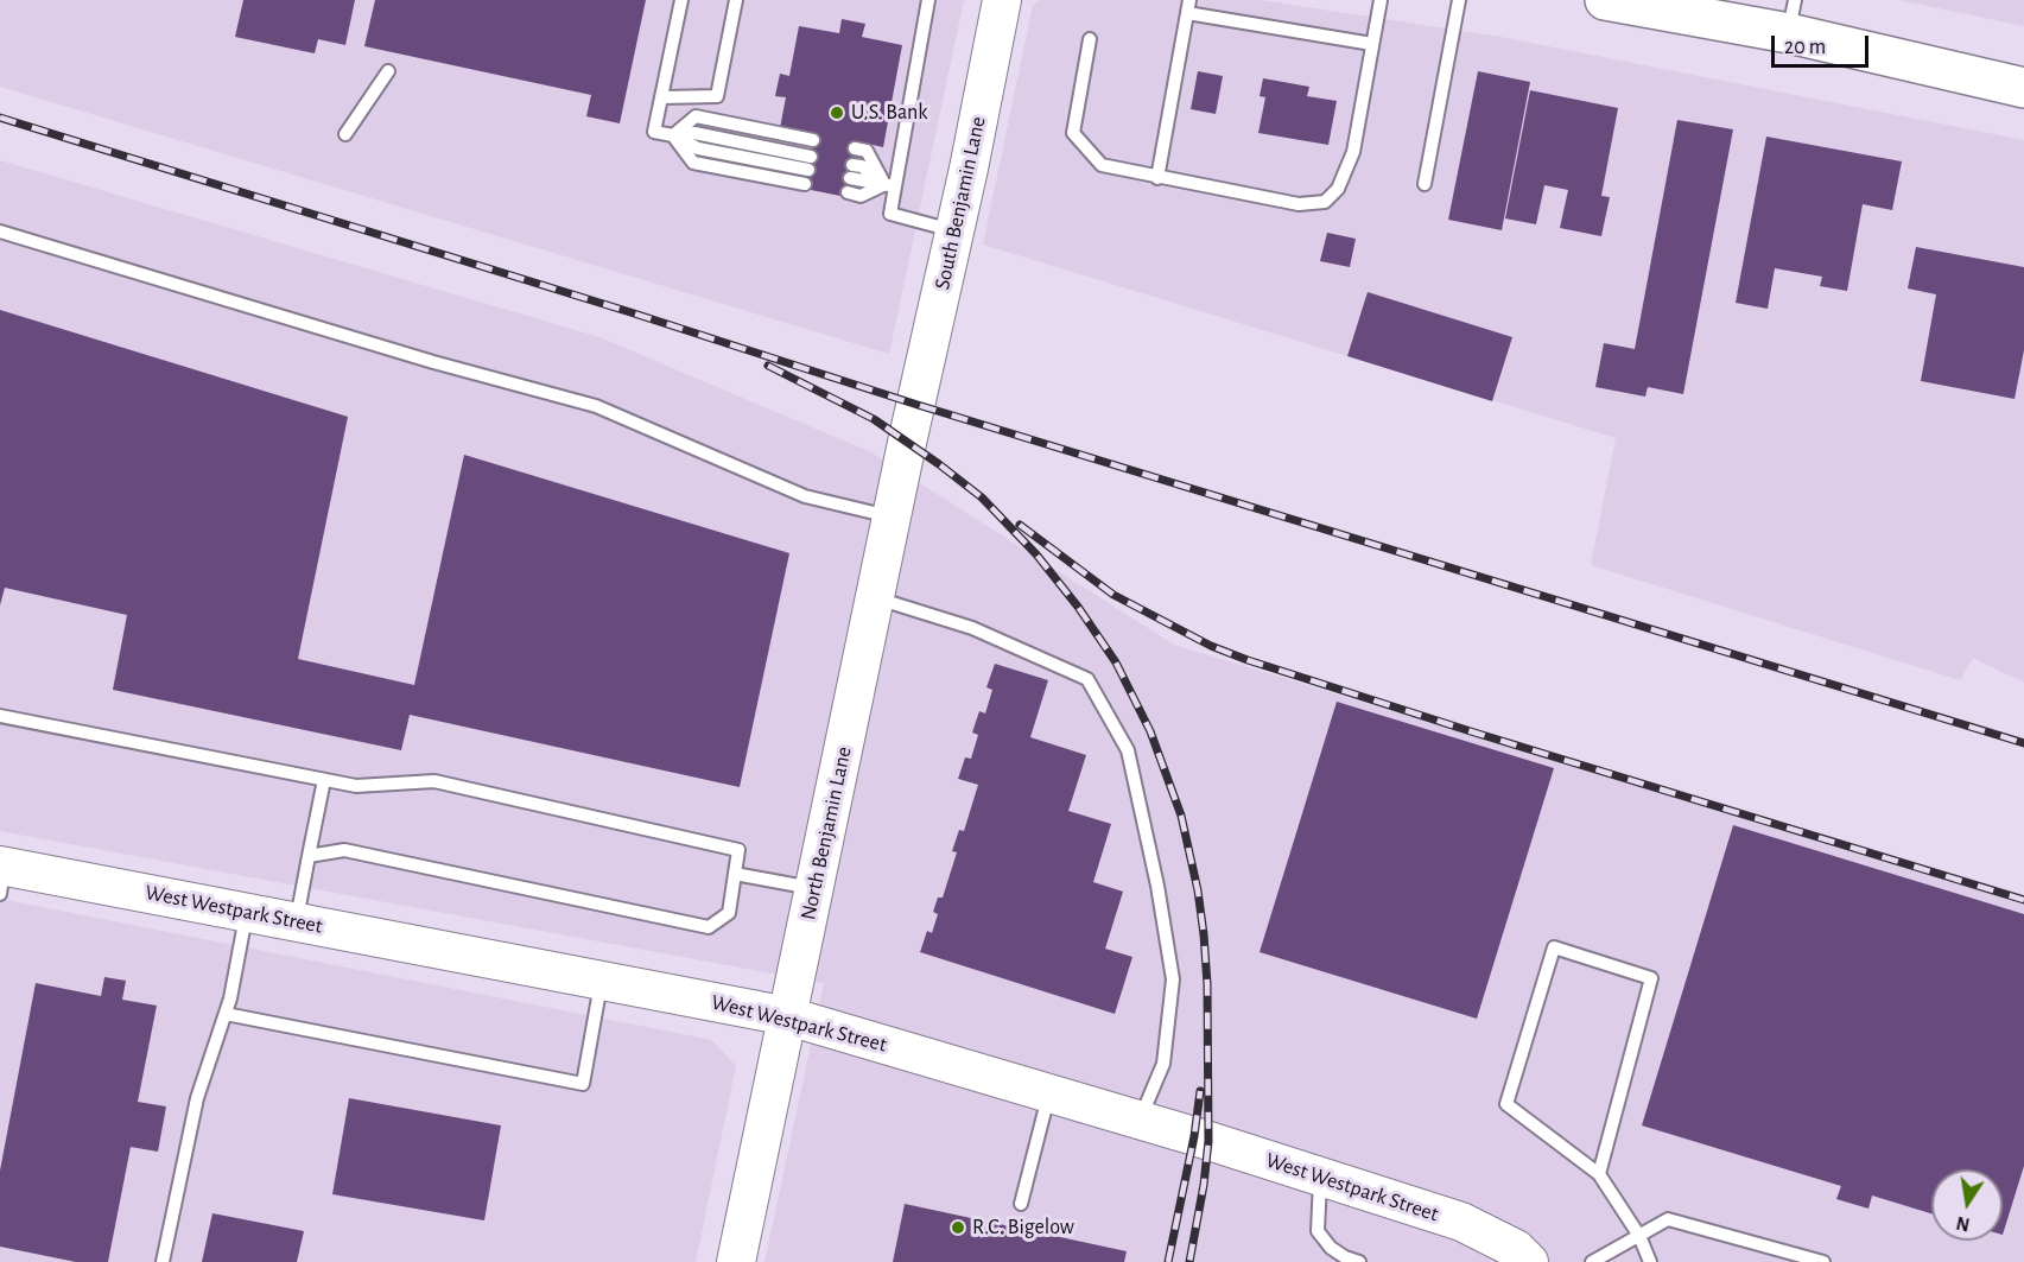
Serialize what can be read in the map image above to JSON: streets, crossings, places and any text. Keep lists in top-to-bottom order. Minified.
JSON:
{"streets":{"street":["South Benjamin Lane","North Benjamin Lane","West Westpark Street"]},"crossings":[["South Benjamin Lane","North Benjamin Lane"],["North Benjamin Lane","West Westpark Street"]],"places":["U.S. Bank","R.C. Bigelow"],"scale_bar":"20 m","north":"bottom"}
